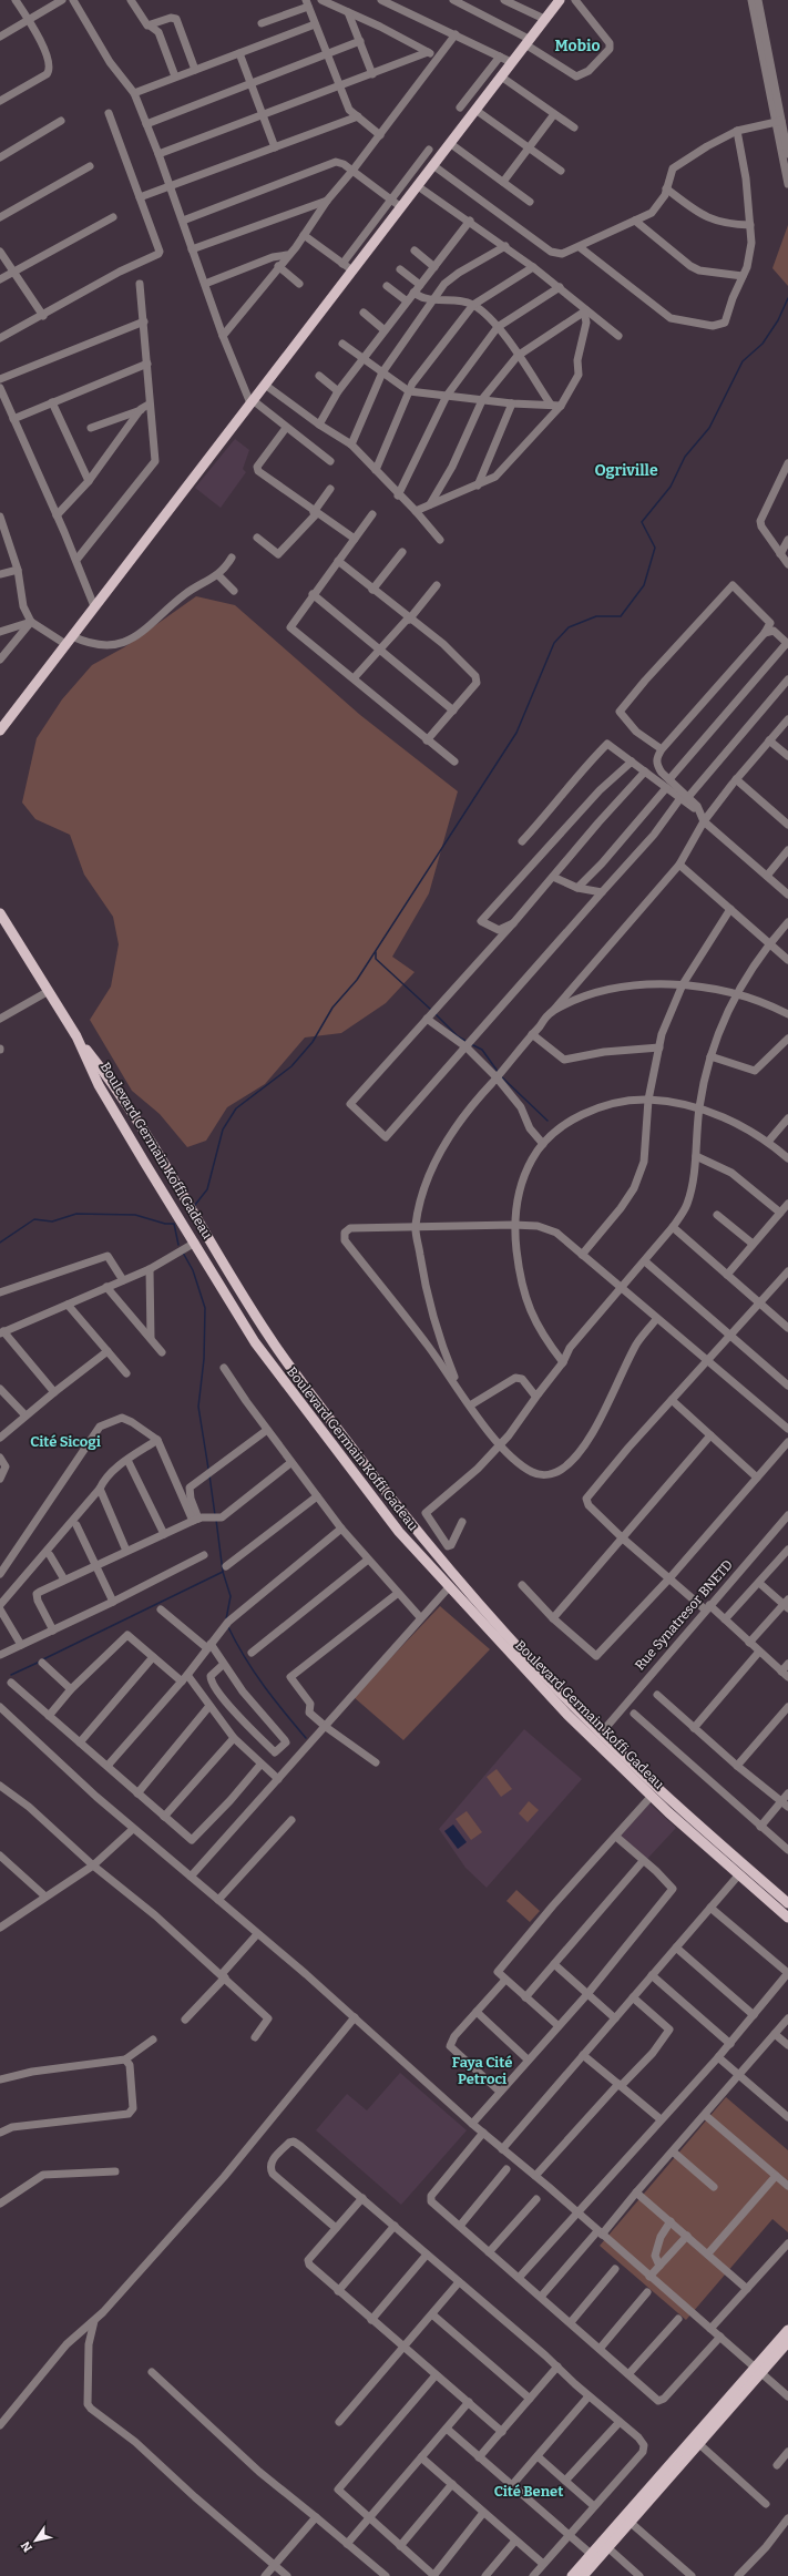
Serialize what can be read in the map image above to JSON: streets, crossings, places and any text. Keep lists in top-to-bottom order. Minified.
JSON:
{"streets":{"main road":["Boulevard Germain Koffi Gadeau"],"street":["Rue Synatresor BNETD"]},"crossings":[["Boulevard Germain Koffi Gadeau","Rue Synatresor BNETD"]],"districts":["Mobio","Ogriville","Cité Sicogi","Faya Cité Petroci","Cité Benet"],"north":"bottom left"}
